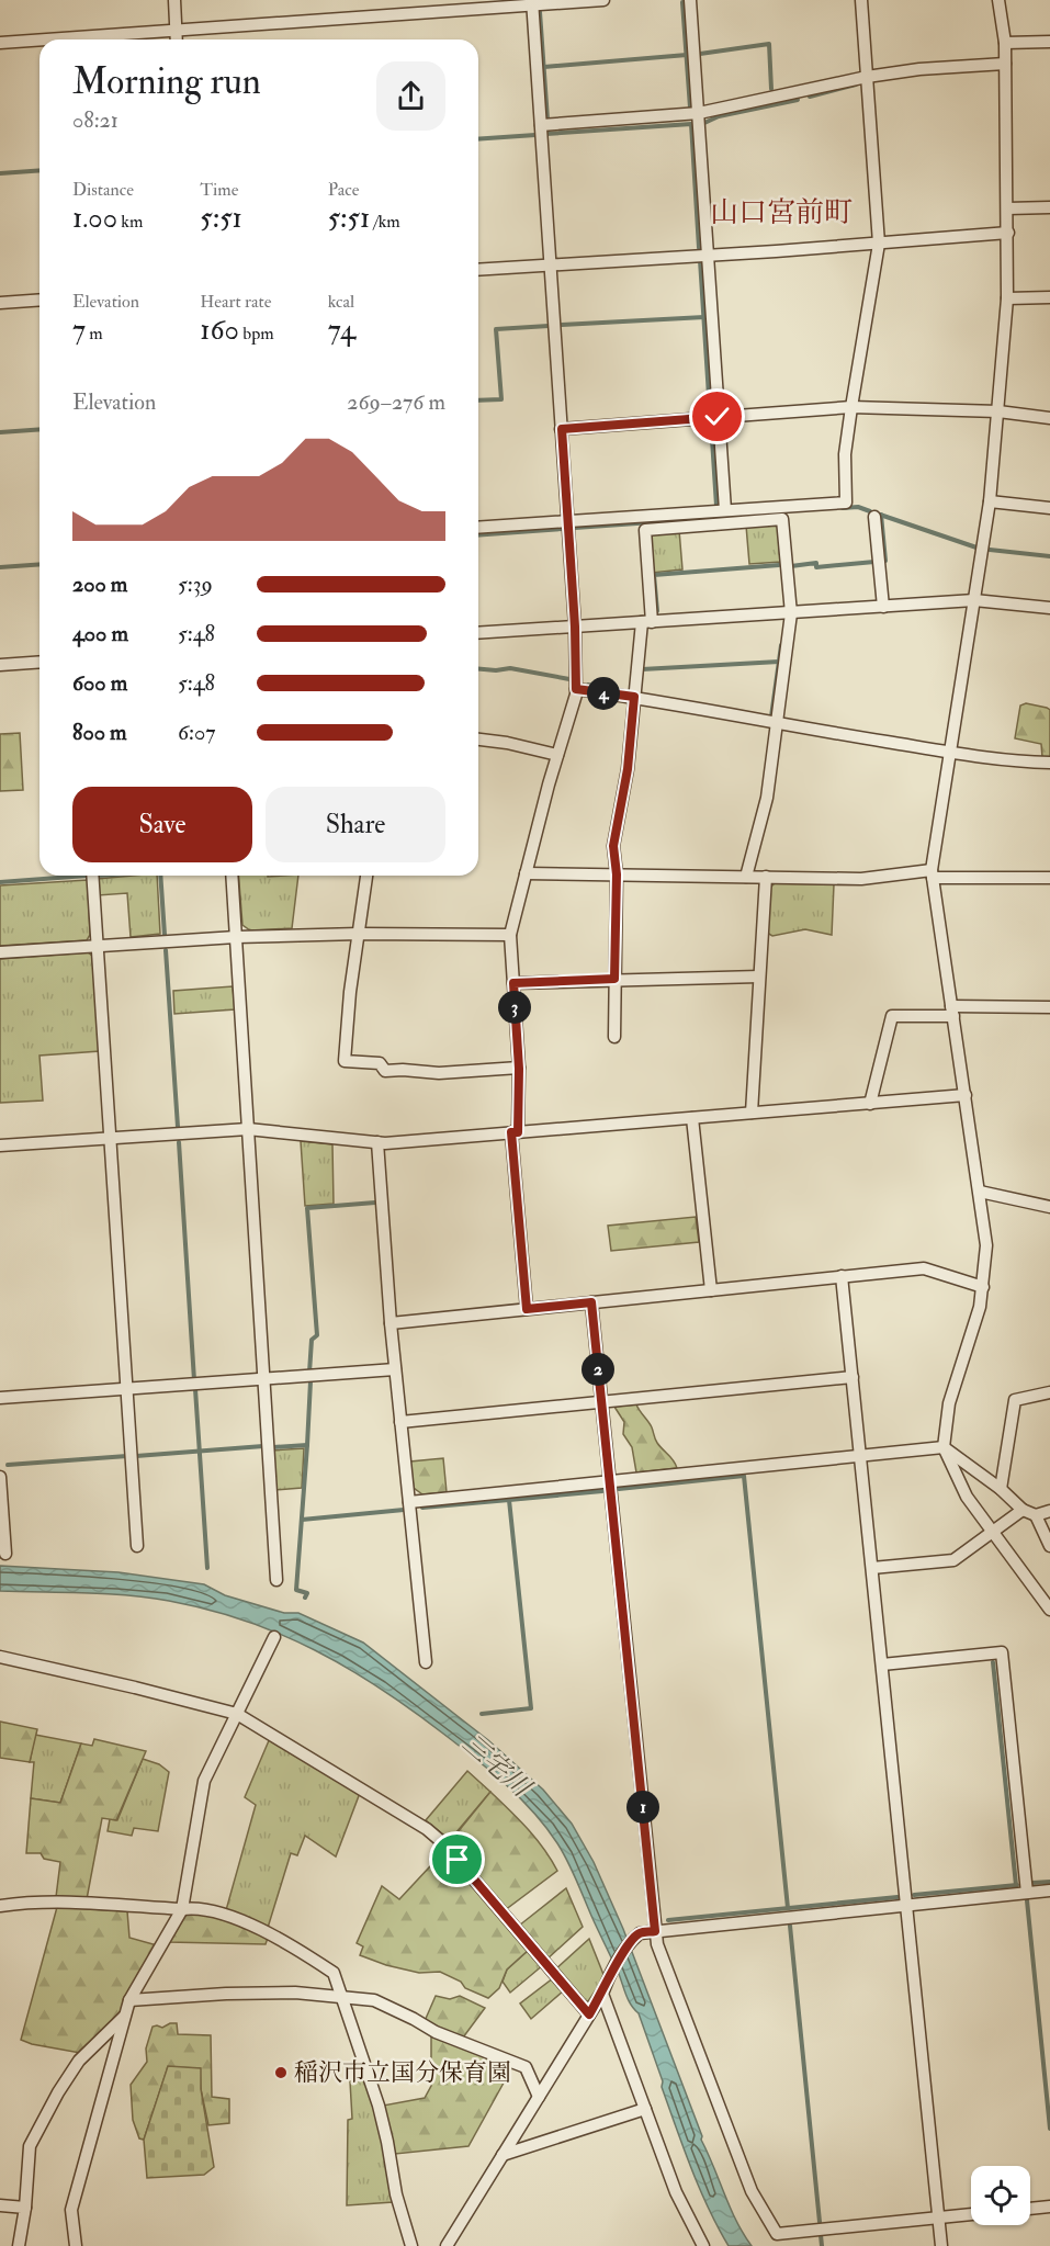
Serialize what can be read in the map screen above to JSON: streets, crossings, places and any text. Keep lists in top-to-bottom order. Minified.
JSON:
{"districts":["山口宮前町"],"water":["三宅川"],"places":["稲沢市立国分保育園"],"page":{"heading":["Morning run","08:21"],"stats":[["Distance","1.00 km"],["Time","5:51"],["Pace","5:51 /km"],["Elevation","7 m"],["Heart rate","160 bpm"],["kcal","74"]],"chart":["Elevation","269–276 m"],"list":[{"name":"200 m","note":"5:39"},{"name":"400 m","note":"5:48"},{"name":"600 m","note":"5:48"},{"name":"800 m","note":"6:07"}],"pins":["4","3","2","1"],"buttons":["Save","Share"]}}
